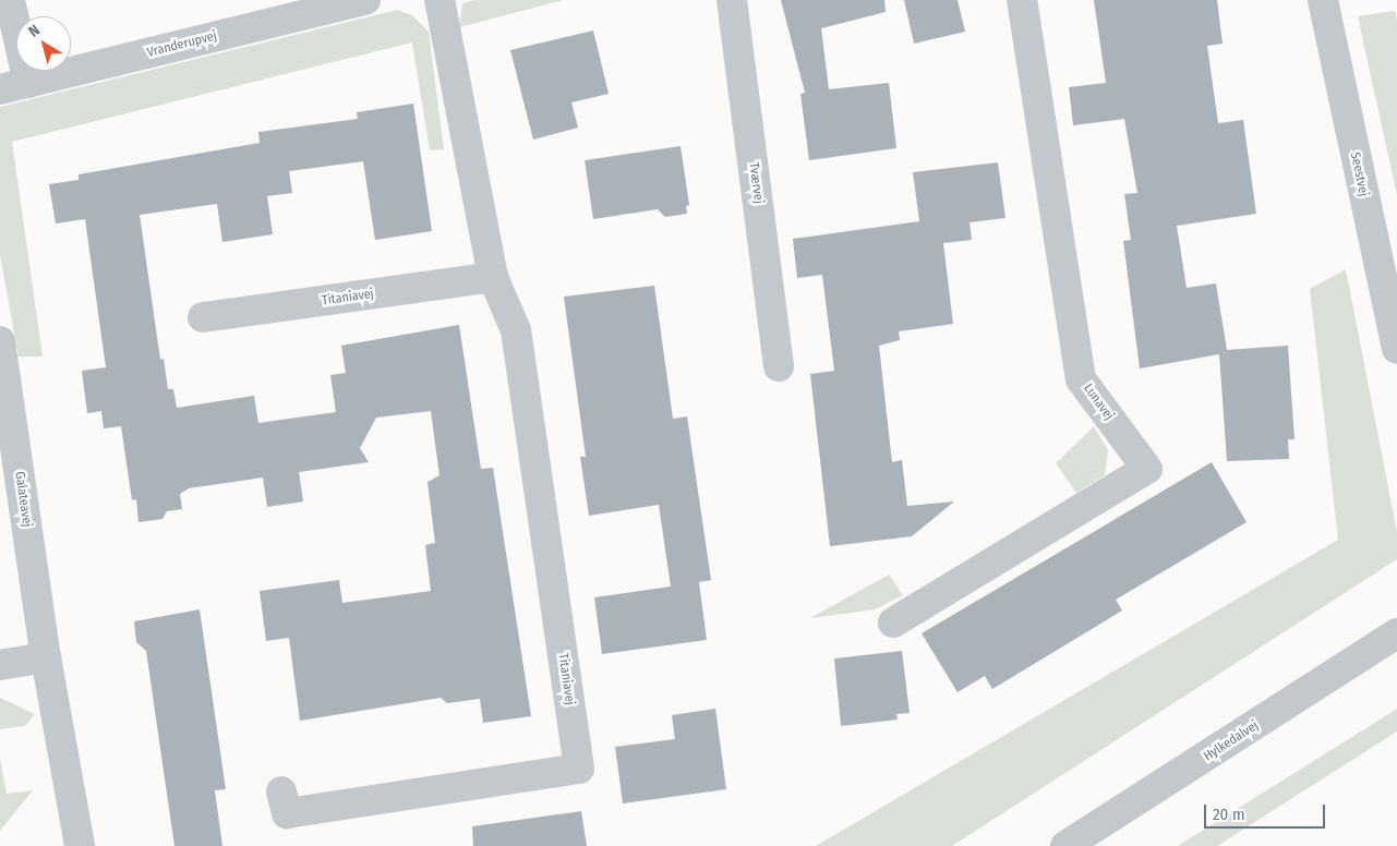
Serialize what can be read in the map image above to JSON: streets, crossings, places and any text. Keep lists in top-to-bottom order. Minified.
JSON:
{"streets":{"street":["Vranderupvej","Seestvej","Tværvej","Titaniavej","Lunavej","Galateavej","Hylkedalvej"]},"scale_bar":"20 m","north":"top left"}
